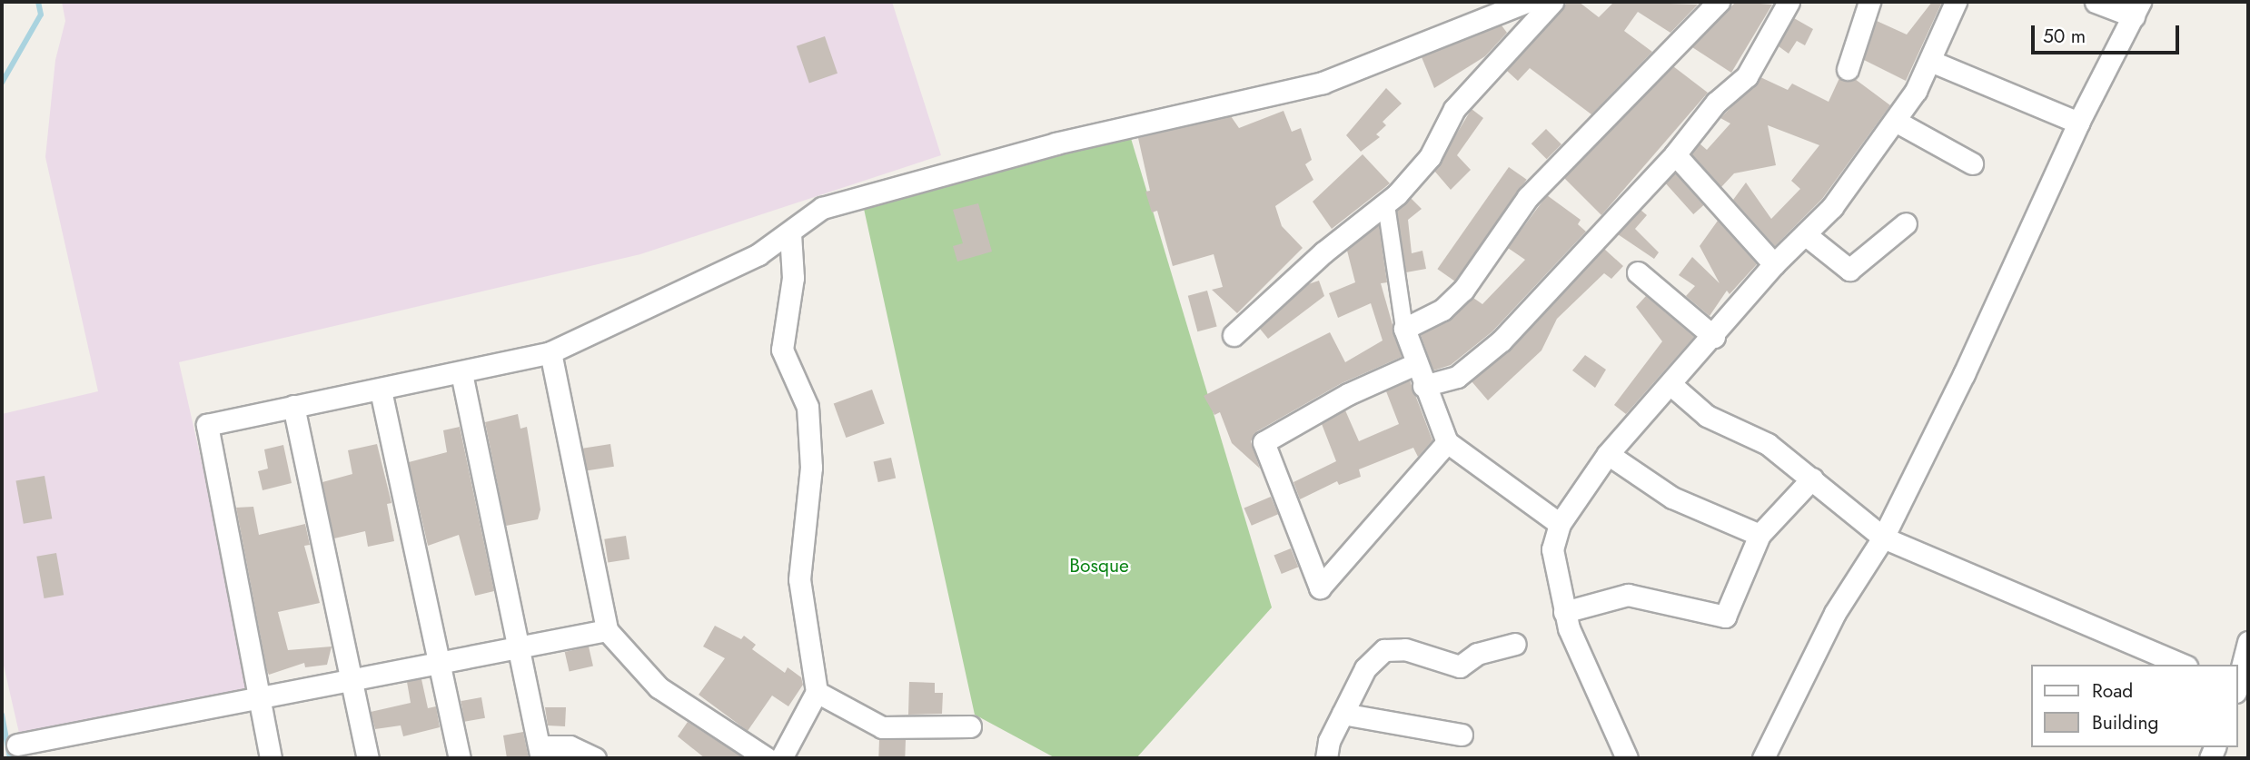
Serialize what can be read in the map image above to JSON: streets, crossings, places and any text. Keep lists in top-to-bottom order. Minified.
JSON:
{"parks":["Bosque"],"legend":["Road","Building"],"scale_bar":"50 m"}
